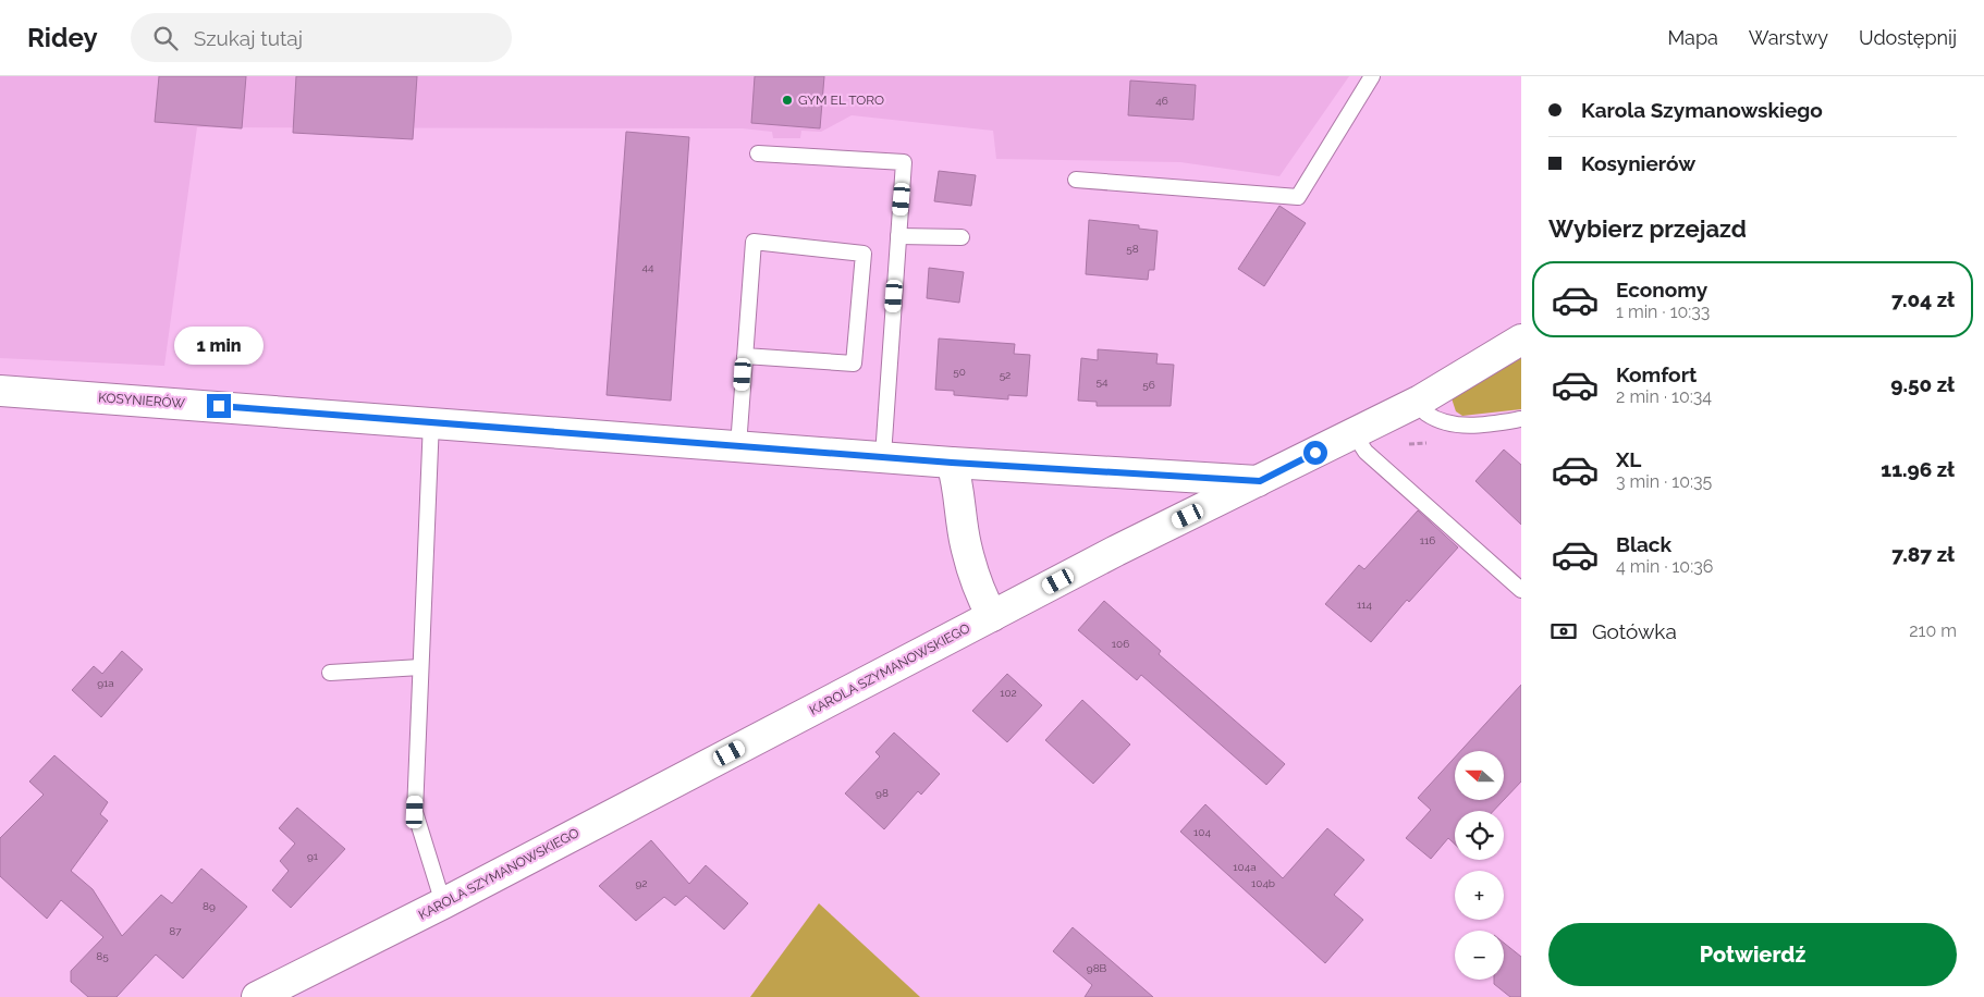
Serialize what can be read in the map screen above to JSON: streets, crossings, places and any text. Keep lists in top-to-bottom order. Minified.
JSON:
{"streets":{"street":["KOSYNIERÓW","KAROLA SZYMANOWSKIEGO"]},"crossings":[["KOSYNIERÓW","KAROLA SZYMANOWSKIEGO"]],"places":["GYM EL TORO"],"house_numbers":["46","58","44","50","52","54","56","116","114","106","91a","102","98","104","91","104a","92","104b","89","87","85","98B"],"north":"left","page":{"header":"Ridey","search":"Szukaj tutaj","nav":["Mapa","Warstwy","Udostępnij"],"banner":["Karola Szymanowskiego","Kosynierów"],"heading":"Wybierz przejazd","list":[{"name":"Economy","note":"1 min · 10:33","value":"7.04 zł"},{"name":"Komfort","note":"2 min · 10:34","value":"9.50 zł"},{"name":"XL","note":"3 min · 10:35","value":"11.96 zł"},{"name":"Black","note":"4 min · 10:36","value":"7.87 zł"}],"bubble":"1 min","pay":["Gotówka","210 m"],"map_buttons":["+","−"],"buttons":"Potwierdź"}}
